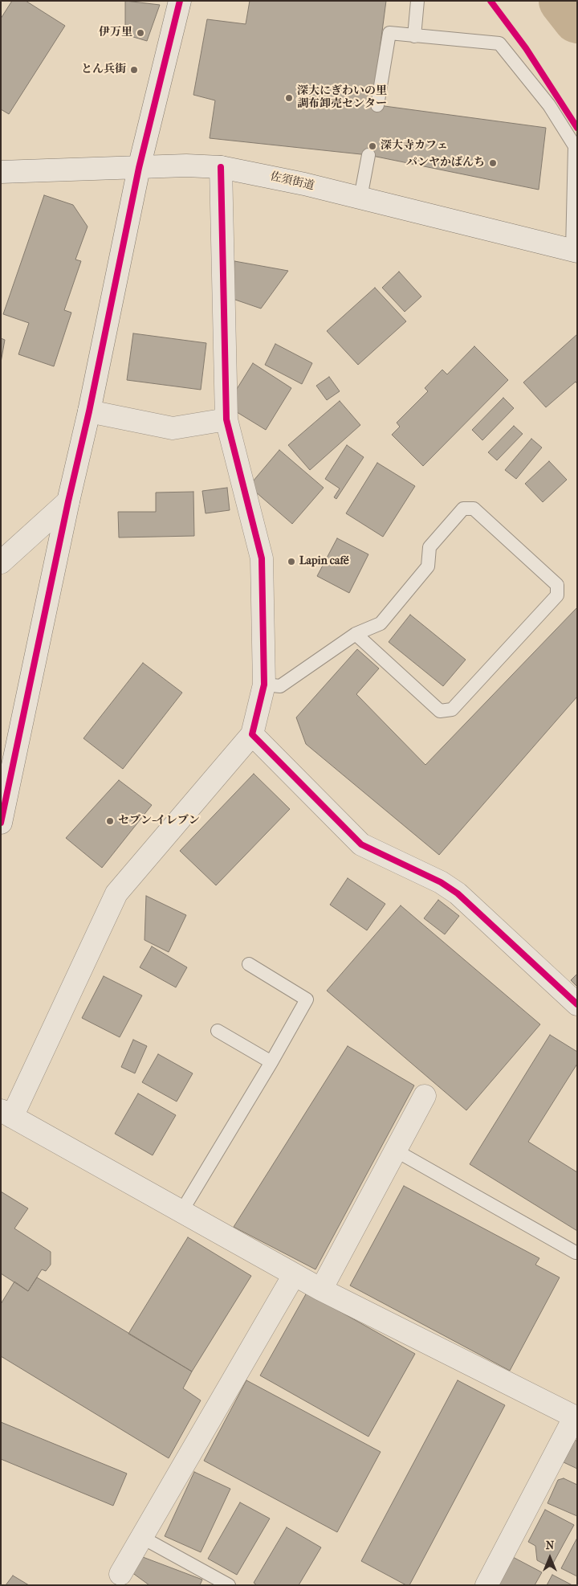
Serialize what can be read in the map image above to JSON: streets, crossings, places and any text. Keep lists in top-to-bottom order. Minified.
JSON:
{"streets":{"street":["佐須街道"]},"places":["伊万里","とん兵街","深大にぎわいの里 調布卸売センター","深大寺カフェ","パンヤかばんち","Lapin café","セブン-イレブン"],"north":"top"}
